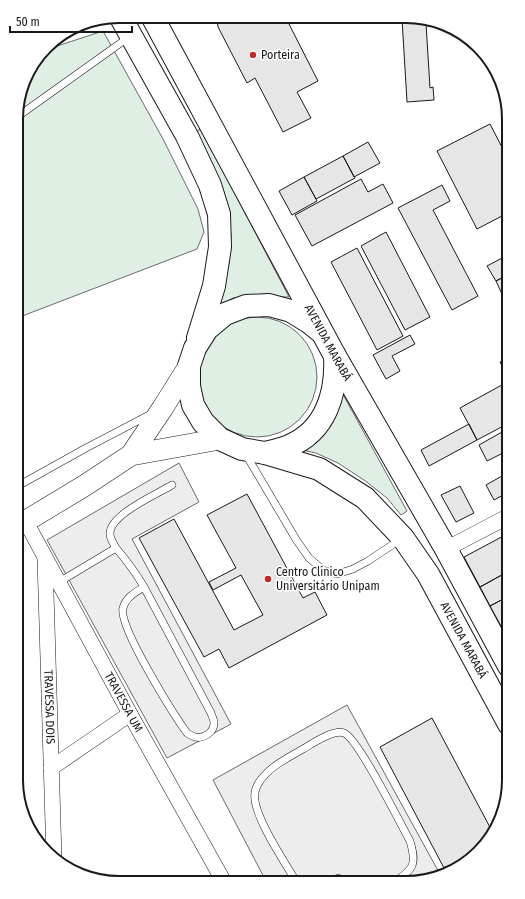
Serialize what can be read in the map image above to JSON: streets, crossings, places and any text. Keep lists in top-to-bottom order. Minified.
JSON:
{"streets":{"main road":["AVENIDA MARABÁ"],"street":["TRAVESSA UM","TRAVESSA DOIS"]},"crossings":[["TRAVESSA UM","TRAVESSA DOIS"]],"places":["Porteira","Centro Clínico Universitário Unipam"],"scale_bar":"50 m"}
